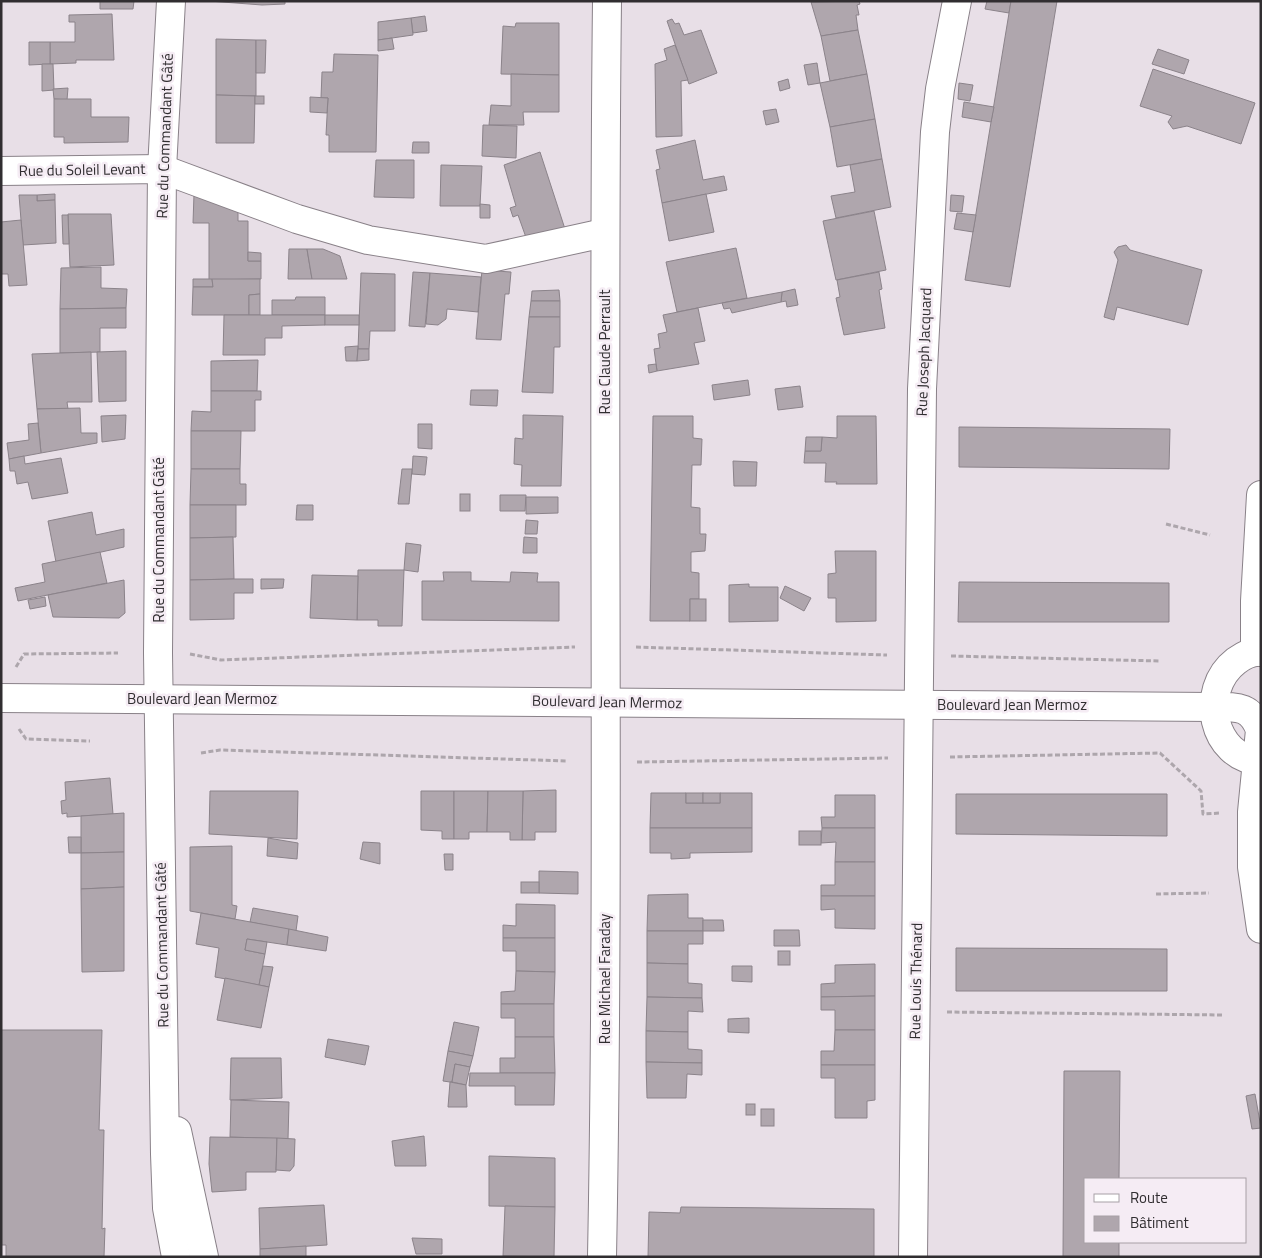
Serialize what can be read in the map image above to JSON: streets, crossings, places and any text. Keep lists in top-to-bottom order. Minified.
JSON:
{"streets":{"street":["Rue du Commandant Gâté","Rue du Soleil Levant","Rue Claude Perrault","Rue Joseph Jacquard","Boulevard Jean Mermoz","Rue Michael Faraday","Rue Louis Thénard"]},"crossings":[["Rue du Commandant Gâté","Rue du Soleil Levant"],["Rue du Commandant Gâté","Boulevard Jean Mermoz"],["Rue Claude Perrault","Boulevard Jean Mermoz"],["Rue Claude Perrault","Rue Michael Faraday"],["Rue Joseph Jacquard","Boulevard Jean Mermoz"],["Rue Joseph Jacquard","Rue Louis Thénard"],["Boulevard Jean Mermoz","Rue Michael Faraday"],["Boulevard Jean Mermoz","Rue Louis Thénard"]],"legend":["Route","Bâtiment"]}
